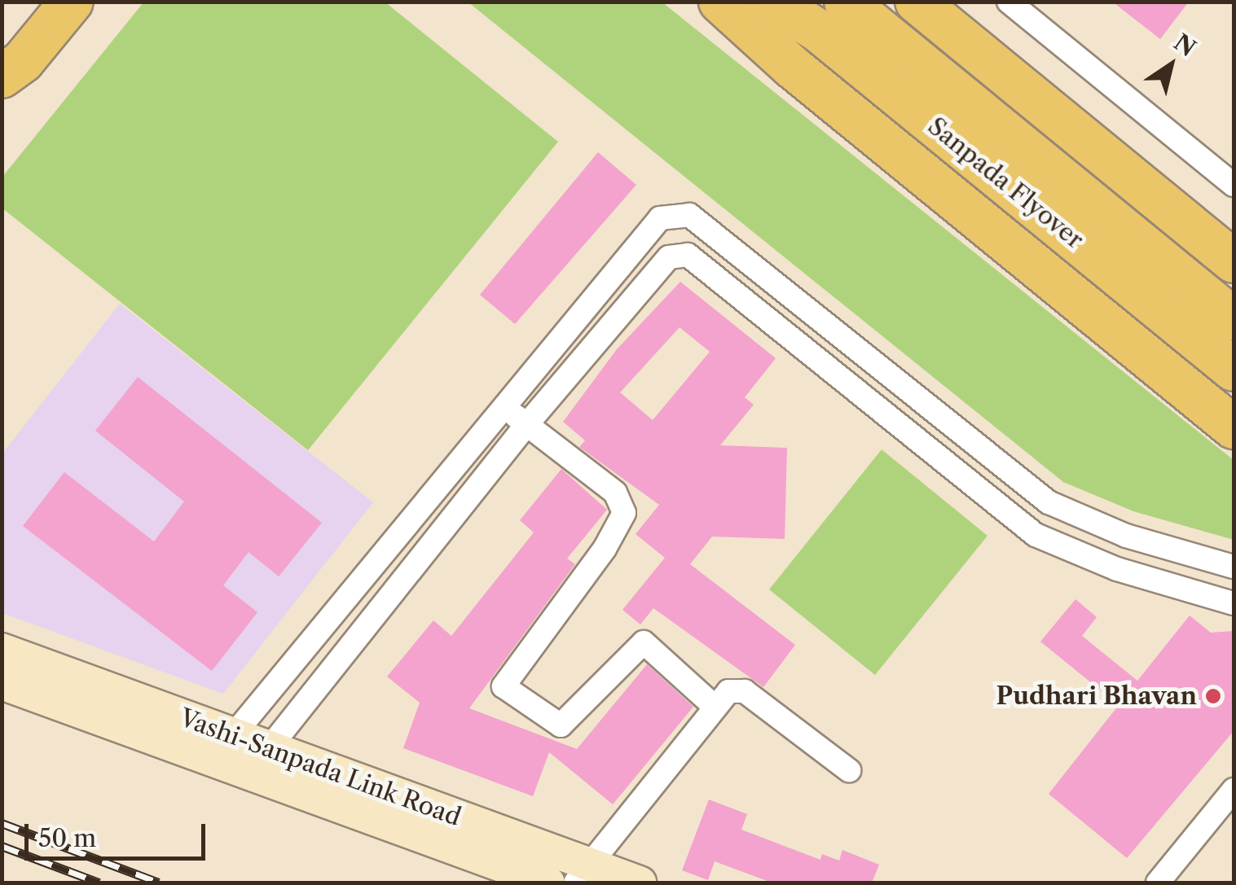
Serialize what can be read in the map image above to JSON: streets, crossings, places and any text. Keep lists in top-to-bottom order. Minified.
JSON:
{"streets":{"highway":["Sanpada Flyover"],"main road":["Vashi-Sanpada Link Road"]},"places":["Pudhari Bhavan"],"scale_bar":"50 m","north":"top right"}
